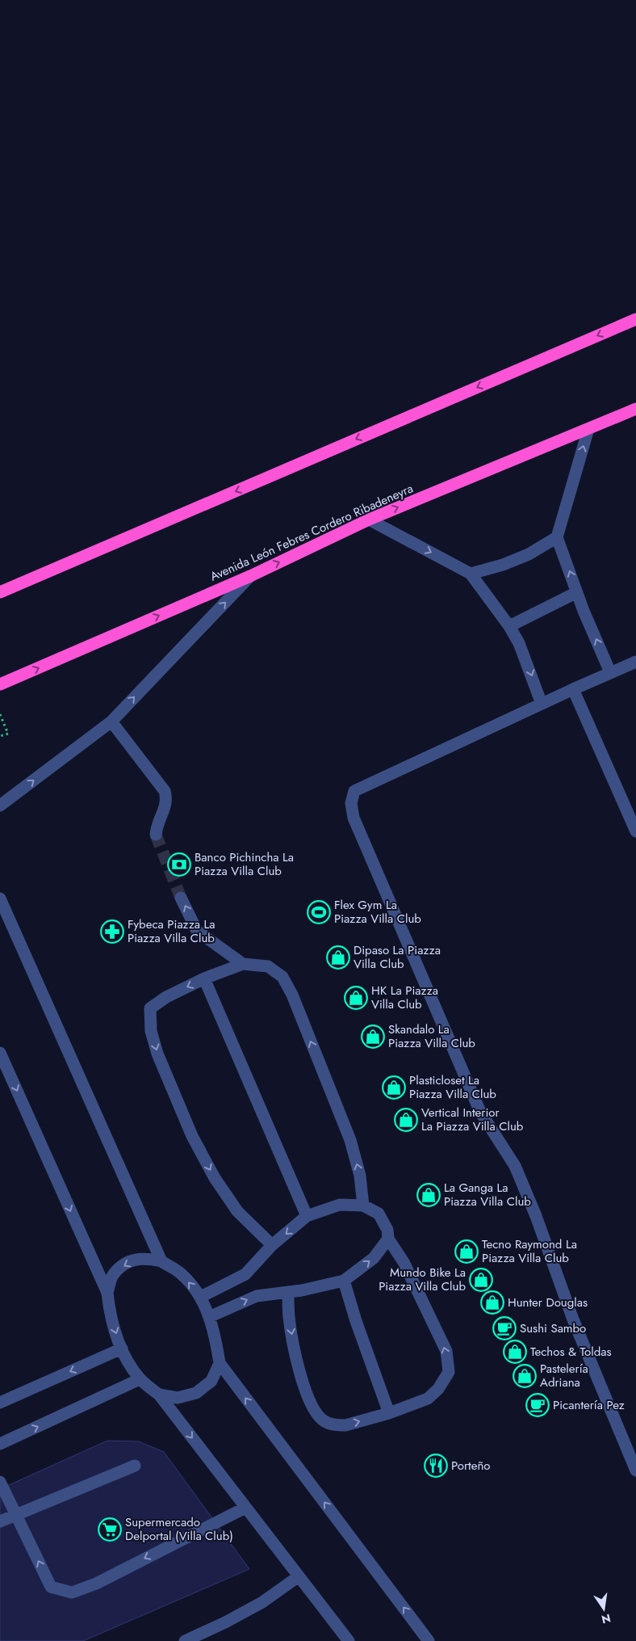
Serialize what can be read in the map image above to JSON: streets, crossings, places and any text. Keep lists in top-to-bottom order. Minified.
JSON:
{"streets":{"highway":["Avenida León Febres Cordero Ribadeneyra"]},"places":{"bank":["Banco Pichincha La Piazza Villa Club"],"sports":["Flex Gym La Piazza Villa Club"],"pharmacy":["Fybeca Piazza La Piazza Villa Club"],"shop":["Dipaso La Piazza Villa Club","HK La Piazza Villa Club","Skandalo La Piazza Villa Club","Plasticloset La Piazza Villa Club","Vertical Interior La Piazza Villa Club","La Ganga La Piazza Villa Club","Tecno Raymond La Piazza Villa Club","Mundo Bike La Piazza Villa Club","Hunter Douglas","Techos & Toldas","Pastelería Adriana"],"cafe":["Sushi Sambo","Picantería Pez"],"restaurant":["Porteño"],"supermarket":["Supermercado Delportal (Villa Club)"]},"north":"bottom"}
